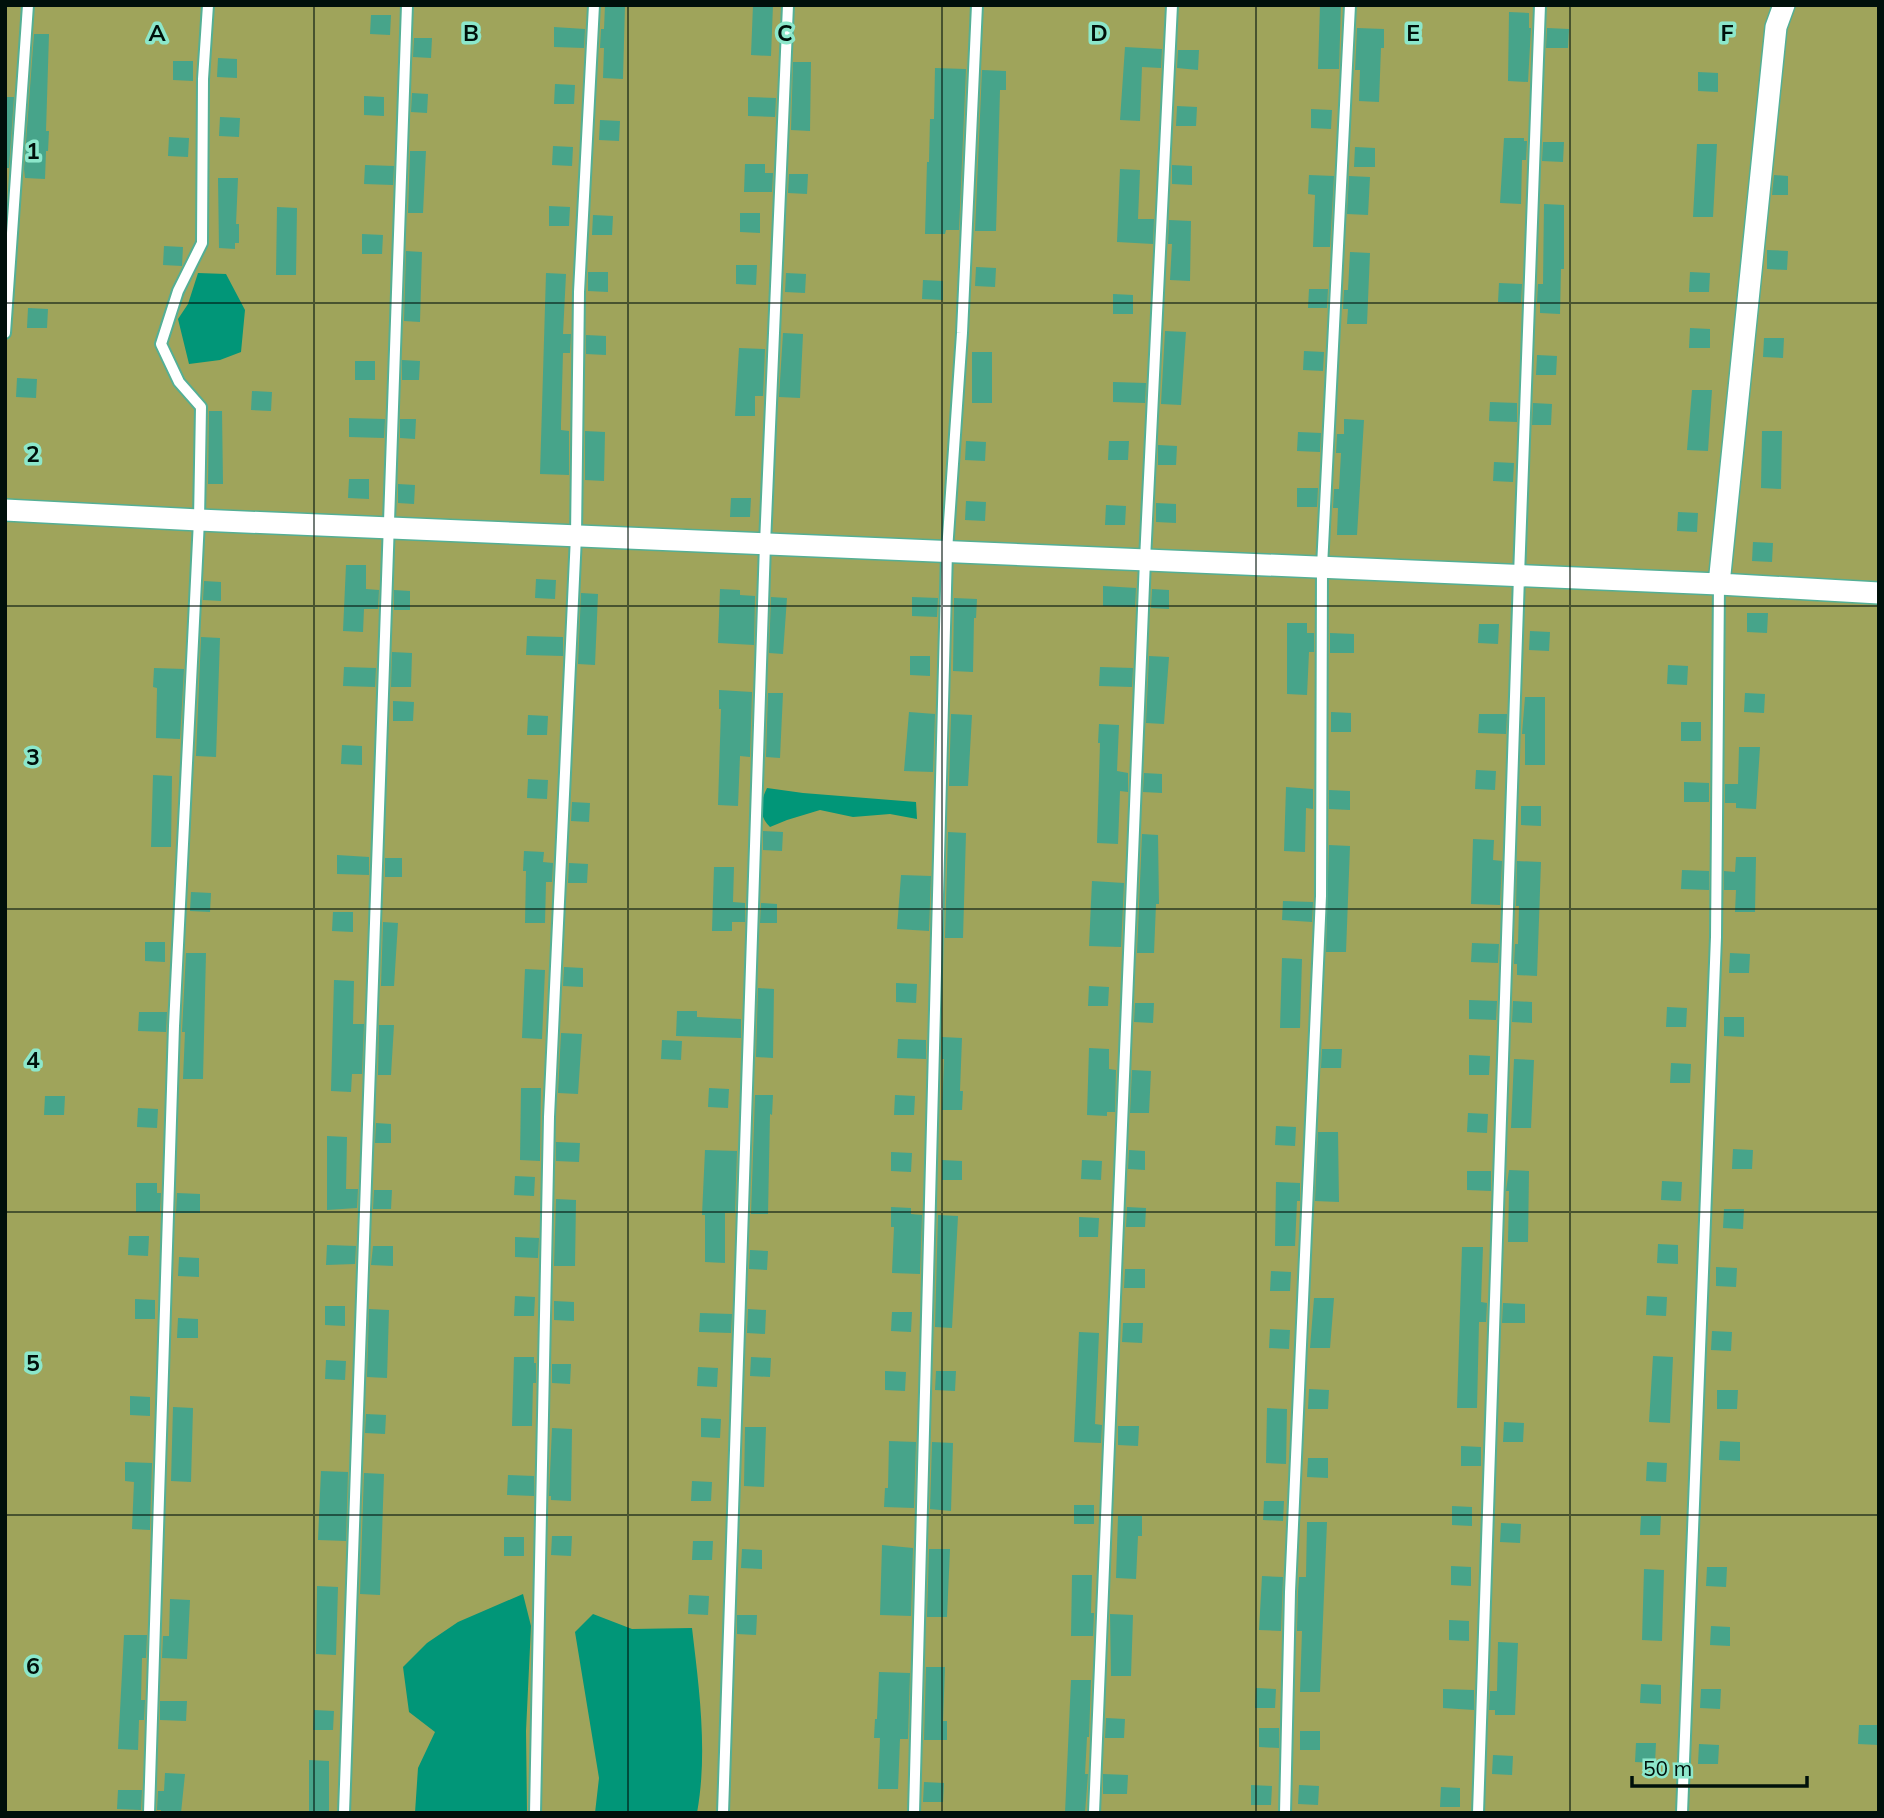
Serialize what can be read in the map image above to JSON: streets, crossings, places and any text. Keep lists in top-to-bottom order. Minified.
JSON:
{"scale_bar":"50 m","grid":{"columns":["A","B","C","D","E","F"],"rows":["1","2","3","4","5","6"]}}
